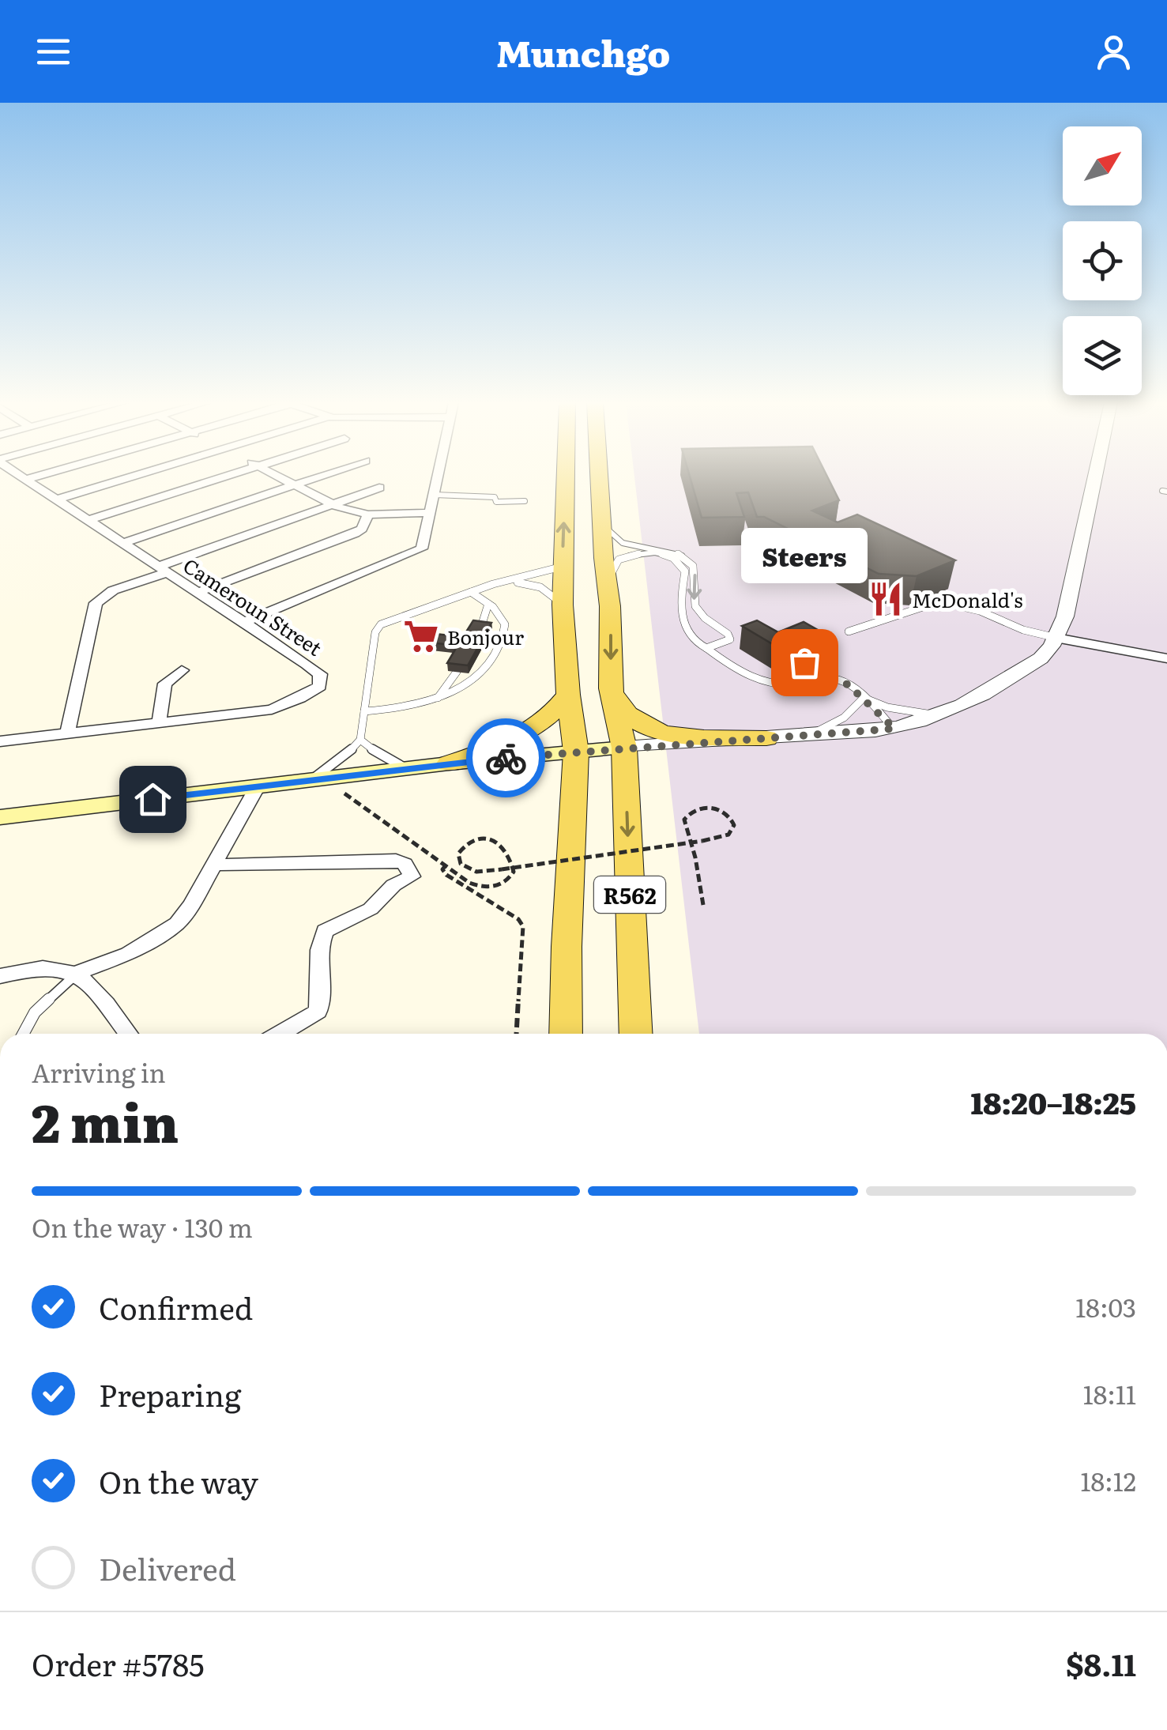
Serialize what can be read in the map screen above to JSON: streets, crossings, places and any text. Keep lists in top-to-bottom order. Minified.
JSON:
{"streets":{"main road":["R562"],"street":["Cameroun Street"]},"places":{"restaurant":["McDonald's"],"supermarket":["Bonjour"],"other":["Steers"]},"north":"top right","page":{"header":"Munchgo","bubble":"Steers","heading":["2 min","Arriving in","18:20–18:25"],"panel":["Order #5785","$8.11"],"bar":"On the way · 130 m","list":[["Confirmed","18:03"],["Preparing","18:11"],["On the way","18:12"],"Delivered"]}}
